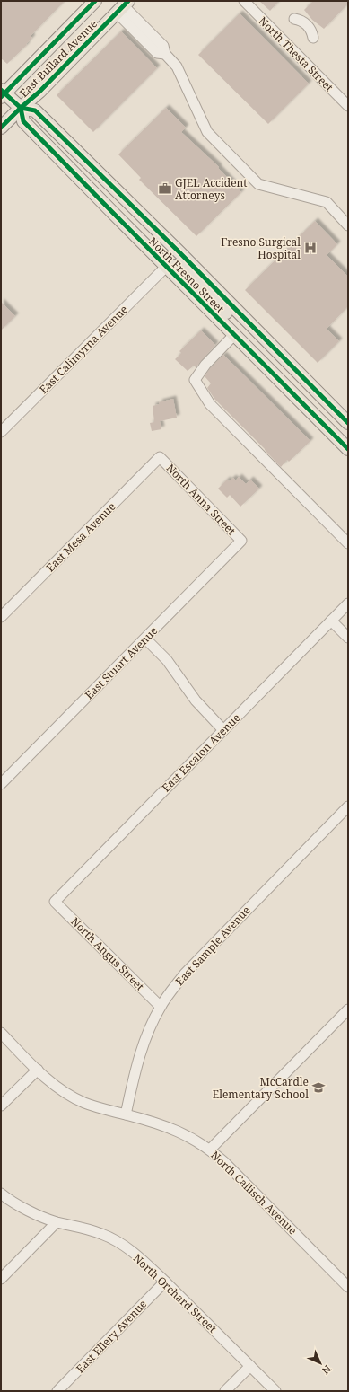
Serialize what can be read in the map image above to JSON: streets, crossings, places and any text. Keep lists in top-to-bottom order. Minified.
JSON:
{"streets":{"main road":["East Bullard Avenue","North Fresno Street"],"street":["North Thesta Street","East Calimyrna Avenue","North Anna Street","East Mesa Avenue","East Stuart Avenue","East Escalon Avenue","East Sample Avenue","North Angus Street","North Callisch Avenue","North Orchard Street","East Ellery Avenue"]},"crossings":[["East Bullard Avenue","North Fresno Street"],["North Fresno Street","East Calimyrna Avenue"],["North Anna Street","East Mesa Avenue"],["North Anna Street","East Stuart Avenue"],["East Escalon Avenue","North Angus Street"],["East Sample Avenue","North Angus Street"],["East Sample Avenue","North Callisch Avenue"],["North Orchard Street","East Ellery Avenue"]],"places":{"office":["GJEL Accident Attorneys"],"hospital":["Fresno Surgical Hospital"],"school or university":["McCardle Elementary School"]},"north":"bottom right"}
